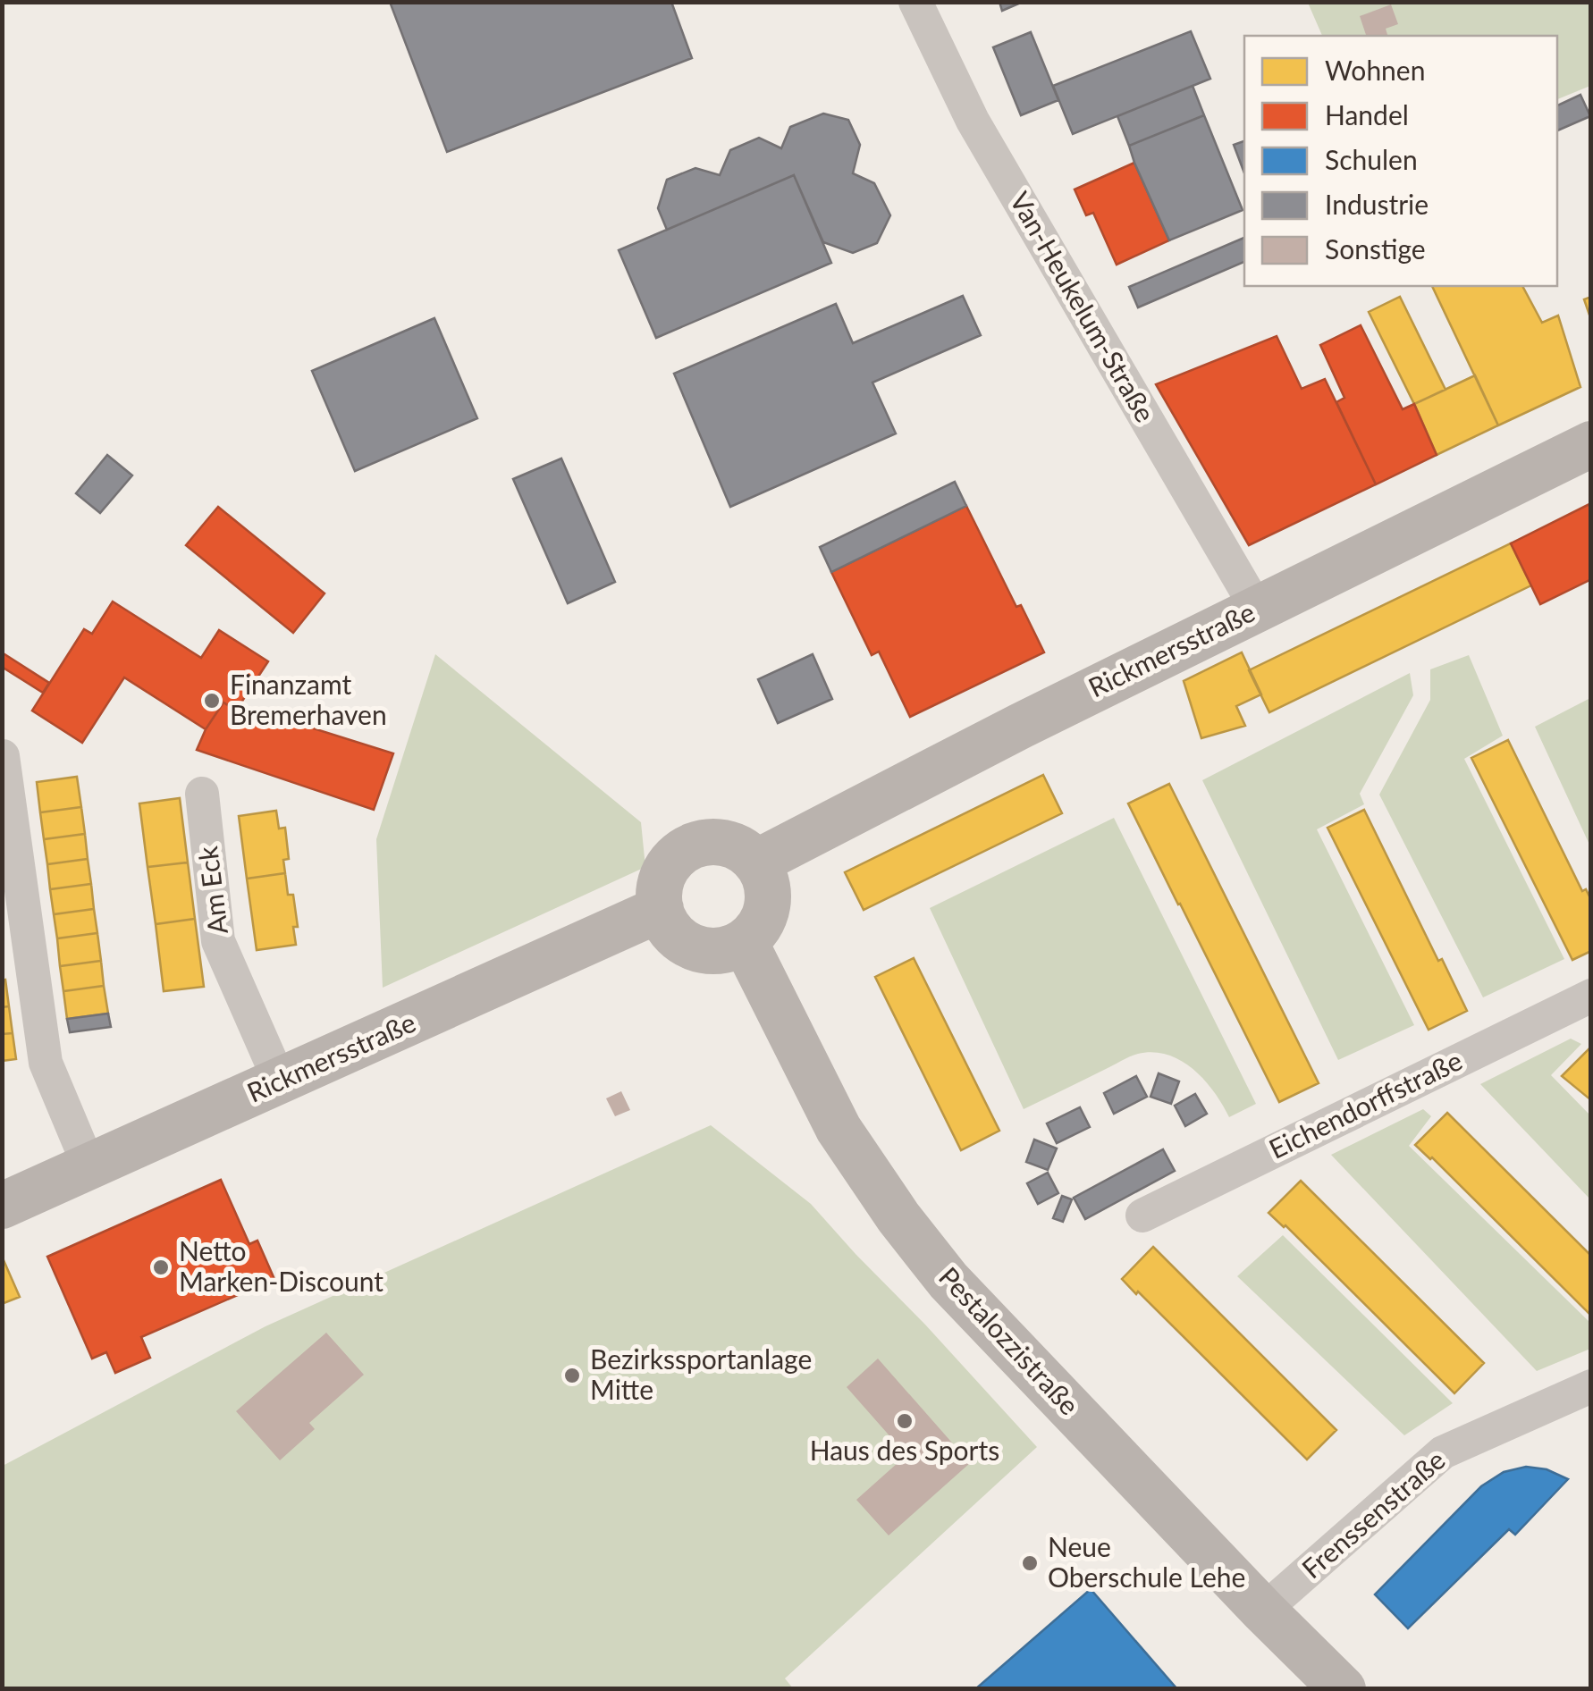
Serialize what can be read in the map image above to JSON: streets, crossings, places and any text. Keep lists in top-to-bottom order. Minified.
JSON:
{"streets":{"main road":["Rickmersstraße","Pestalozzistraße"],"street":["Van-Heukelum-Straße","Am Eck","Eichendorffstraße","Frenssenstraße"]},"crossings":[["Van-Heukelum-Straße","Rickmersstraße"],["Rickmersstraße","Am Eck"],["Rickmersstraße","Pestalozzistraße"],["Pestalozzistraße","Frenssenstraße"]],"places":["Finanzamt Bremerhaven","Netto Marken-Discount","Bezirkssportanlage Mitte","Haus des Sports","Neue Oberschule Lehe"],"legend":["Wohnen","Handel","Schulen","Industrie","Sonstige"]}
